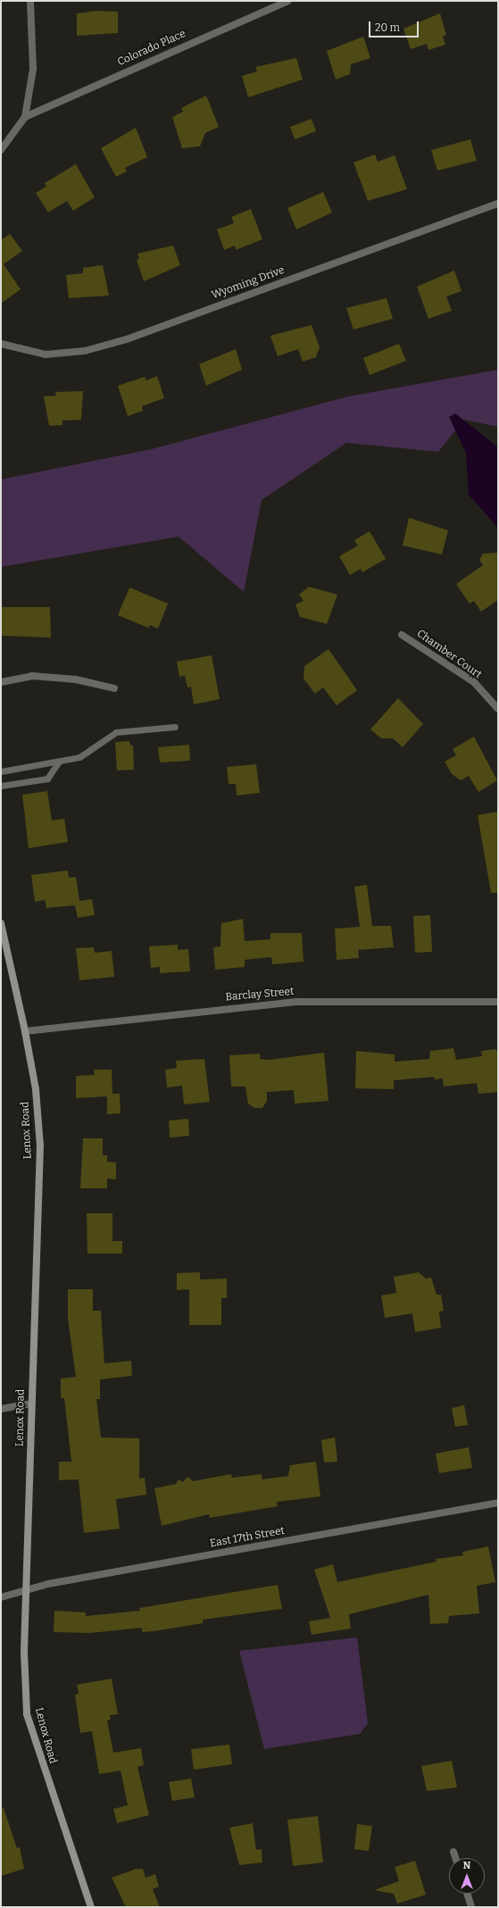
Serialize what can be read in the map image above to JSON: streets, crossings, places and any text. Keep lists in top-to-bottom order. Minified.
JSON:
{"streets":{"street":["Colorado Place","Wyoming Drive","Chamber Court","Barclay Street","Lenox Road","East 17th Street"]},"crossings":[["Barclay Street","Lenox Road"],["Lenox Road","East 17th Street"]],"scale_bar":"20 m","north":"top"}
